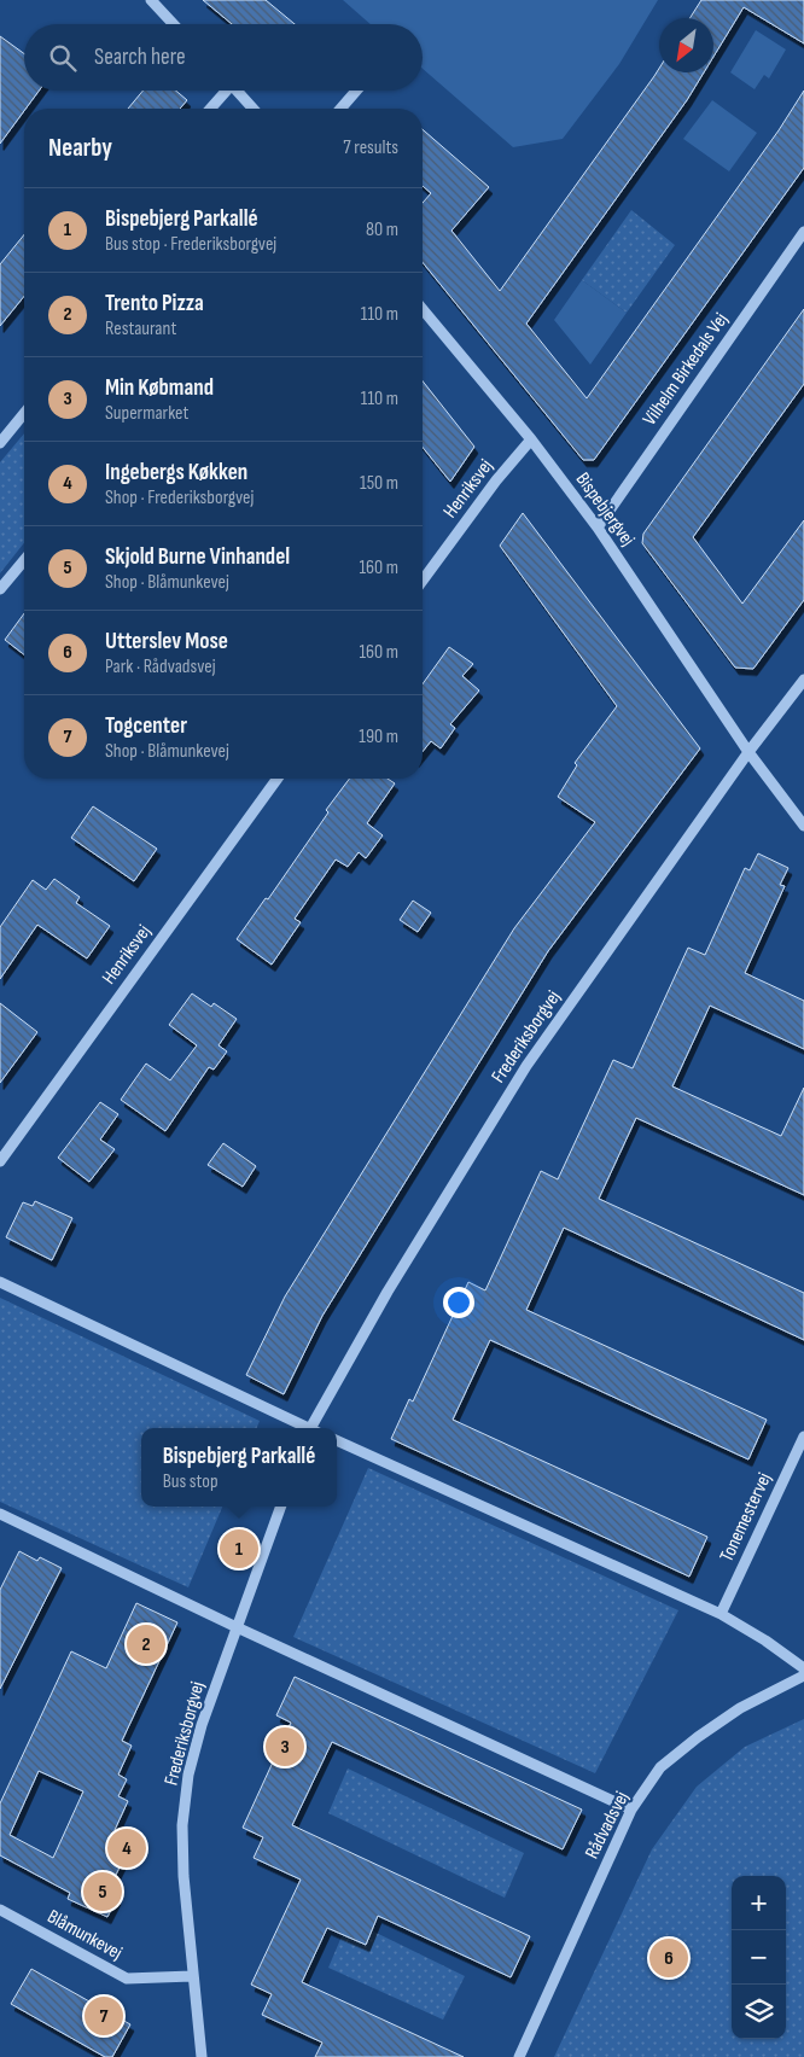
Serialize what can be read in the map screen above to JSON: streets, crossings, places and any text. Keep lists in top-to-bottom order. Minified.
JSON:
{"streets":{"street":["Vilhelm Birkedals Vej","Henriksvej","Bispebjergvej","Frederiksborgvej","Tonemestervej","Rådvadsvej","Blåmunkevej"]},"crossings":[["Vilhelm Birkedals Vej","Bispebjergvej"],["Henriksvej","Bispebjergvej"],["Bispebjergvej","Frederiksborgvej"],["Frederiksborgvej","Blåmunkevej"]],"north":"bottom left","page":{"search":"Search here","heading":["Nearby","7 results"],"list":[{"mark":"1","name":"Bispebjerg Parkallé","note":"Bus stop · Frederiksborgvej","value":"80 m"},{"mark":"2","name":"Trento Pizza","note":"Restaurant","value":"110 m"},{"mark":"3","name":"Min Købmand","note":"Supermarket","value":"110 m"},{"mark":"4","name":"Ingebergs Køkken","note":"Shop · Frederiksborgvej","value":"150 m"},{"mark":"5","name":"Skjold Burne Vinhandel","note":"Shop · Blåmunkevej","value":"160 m"},{"mark":"6","name":"Utterslev Mose","note":"Park · Rådvadsvej","value":"160 m"},{"mark":"7","name":"Togcenter","note":"Shop · Blåmunkevej","value":"190 m"}],"popup":["Bispebjerg Parkallé","Bus stop"],"pins":["1","2","3","4","5","6","7"],"map_buttons":["+","−"]}}
